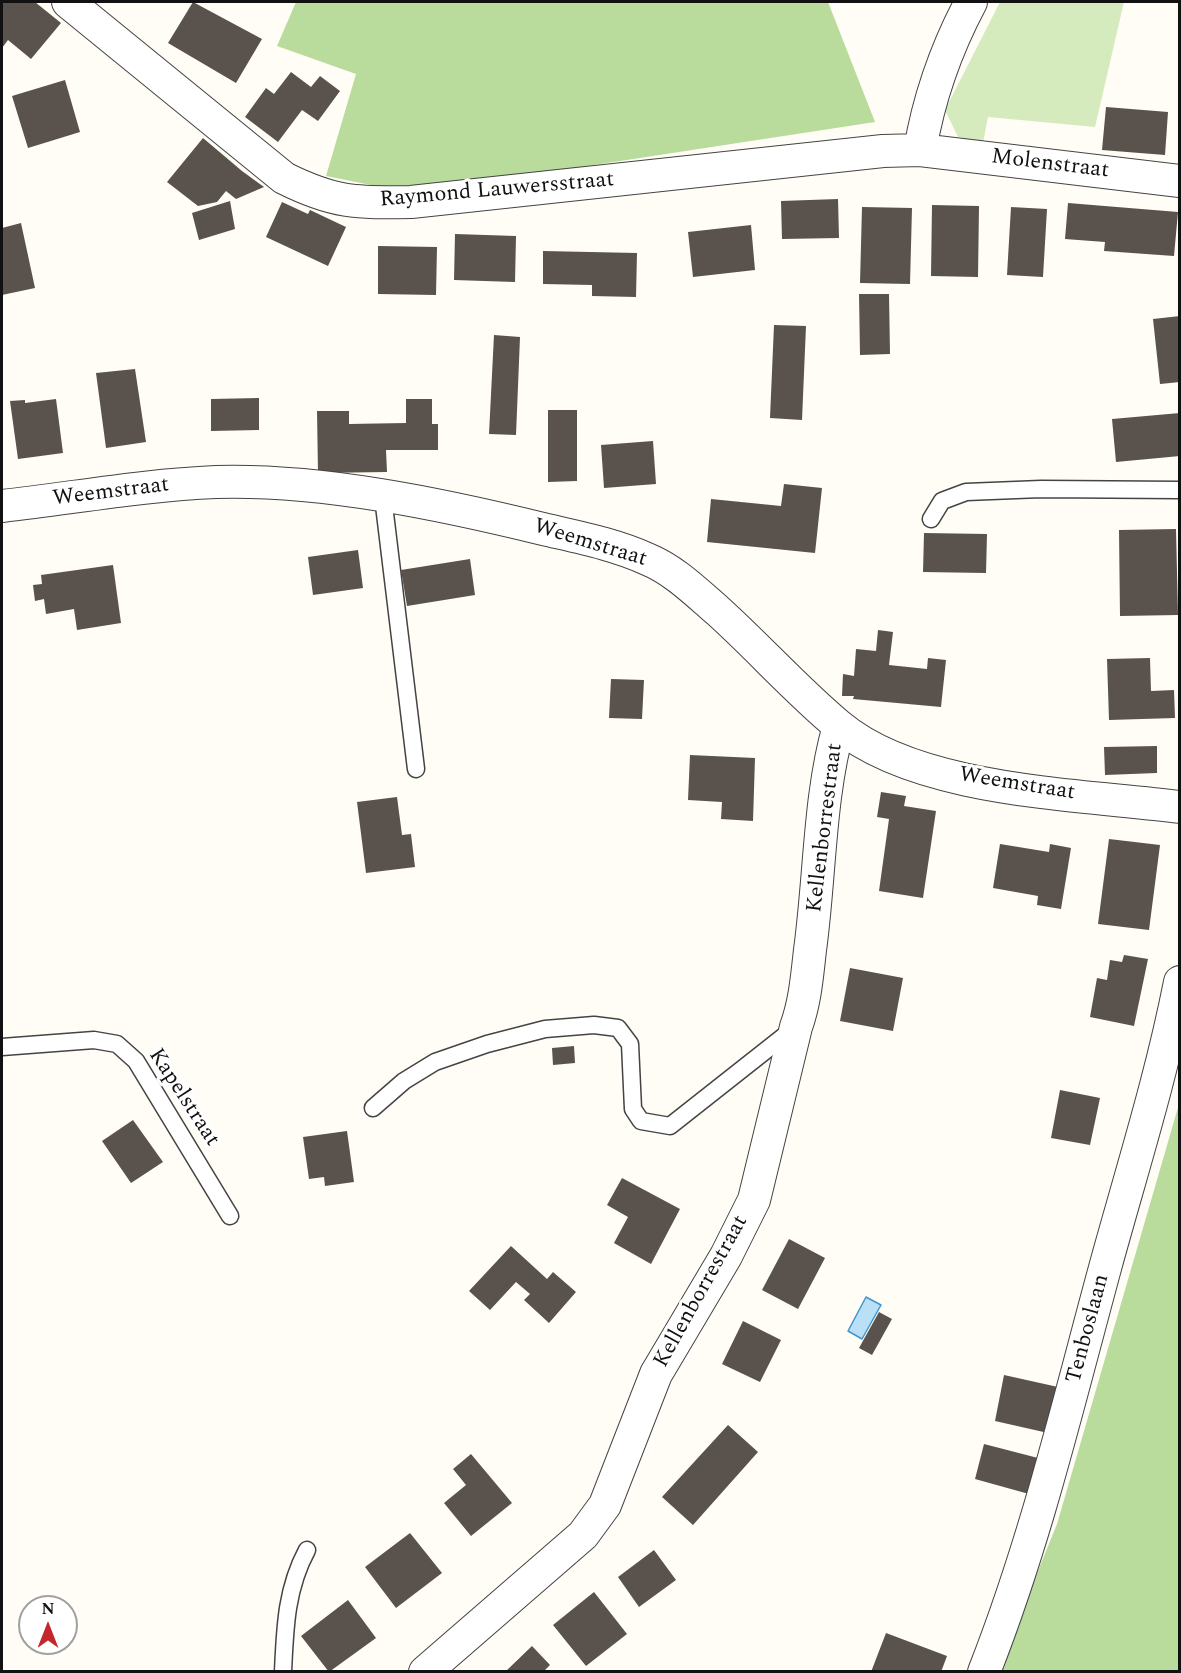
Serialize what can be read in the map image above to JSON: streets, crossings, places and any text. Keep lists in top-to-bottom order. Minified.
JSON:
{"streets":{"street":["Molenstraat","Raymond Lauwersstraat","Weemstraat","Kellenborrestraat","Tenboslaan"],"lane":["Kapelstraat"]},"crossings":[["Molenstraat","Raymond Lauwersstraat"],["Weemstraat","Kellenborrestraat"]],"north":"top"}
